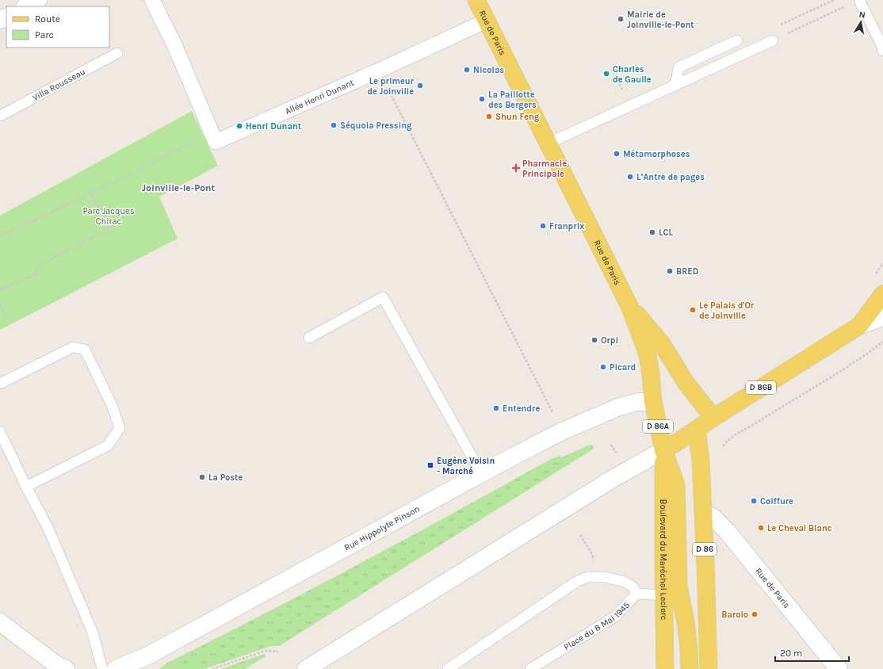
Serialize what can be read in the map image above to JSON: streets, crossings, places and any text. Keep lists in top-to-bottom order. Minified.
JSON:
{"streets":{"main road":["Rue de Paris","D 86B","D 86A","D 86","Boulevard du Maréchal Leclerc"],"street":["Allée Henri Dunant","Rue Hippolyte Pinson"],"lane":["Villa Rousseau","Place du 8 Mai 1945"]},"crossings":[["Rue de Paris","D 86B"],["Rue de Paris","Rue Hippolyte Pinson"],["Rue de Paris","D 86"],["Rue de Paris","Boulevard du Maréchal Leclerc"],["D 86B","D 86"],["D 86B","Boulevard du Maréchal Leclerc"],["Boulevard du Maréchal Leclerc","Place du 8 Mai 1945"]],"districts":["Joinville-le-Pont"],"parks":["Parc Jacques Chirac"],"places":{"other":["Mairie de Joinville-le-Pont","Nicolas","Charles de Gaulle","Le primeur de Joinville","La Paillotte des Bergers","Shun Feng","Séquoia Pressing","Henri Dunant","Métamorphoses","L’Antre de pages","Franprix","LCL","BRED","Le Palais d'Or de Joinville","Orpi","Picard","Entendre","La Poste","Coiffure","Le Cheval Blanc","Barolo"],"health":["Pharmacie Principale"],"transit":["Eugène Voisin - Marché"]},"legend":["Route","Parc"],"scale_bar":"20 m","north":"top"}
